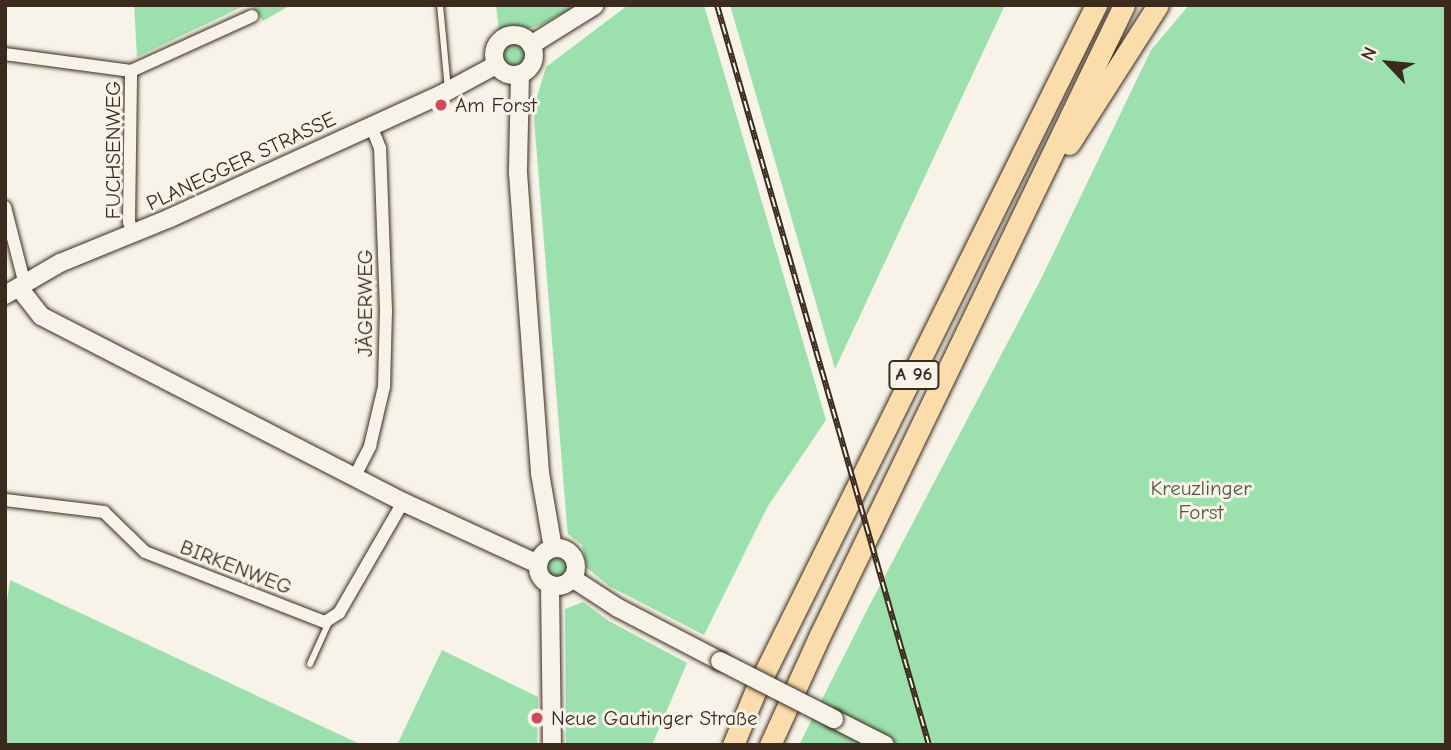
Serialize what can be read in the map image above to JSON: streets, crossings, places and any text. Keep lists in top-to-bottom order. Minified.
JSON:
{"streets":{"highway":["A 96"],"street":["FUCHSENWEG","PLANEGGER STRASSE","JÄGERWEG","BIRKENWEG"]},"crossings":[["FUCHSENWEG","PLANEGGER STRASSE"],["PLANEGGER STRASSE","JÄGERWEG"]],"parks":["Kreuzlinger Forst"],"places":["Am Forst","Neue Gautinger Straße"],"north":"top left"}
